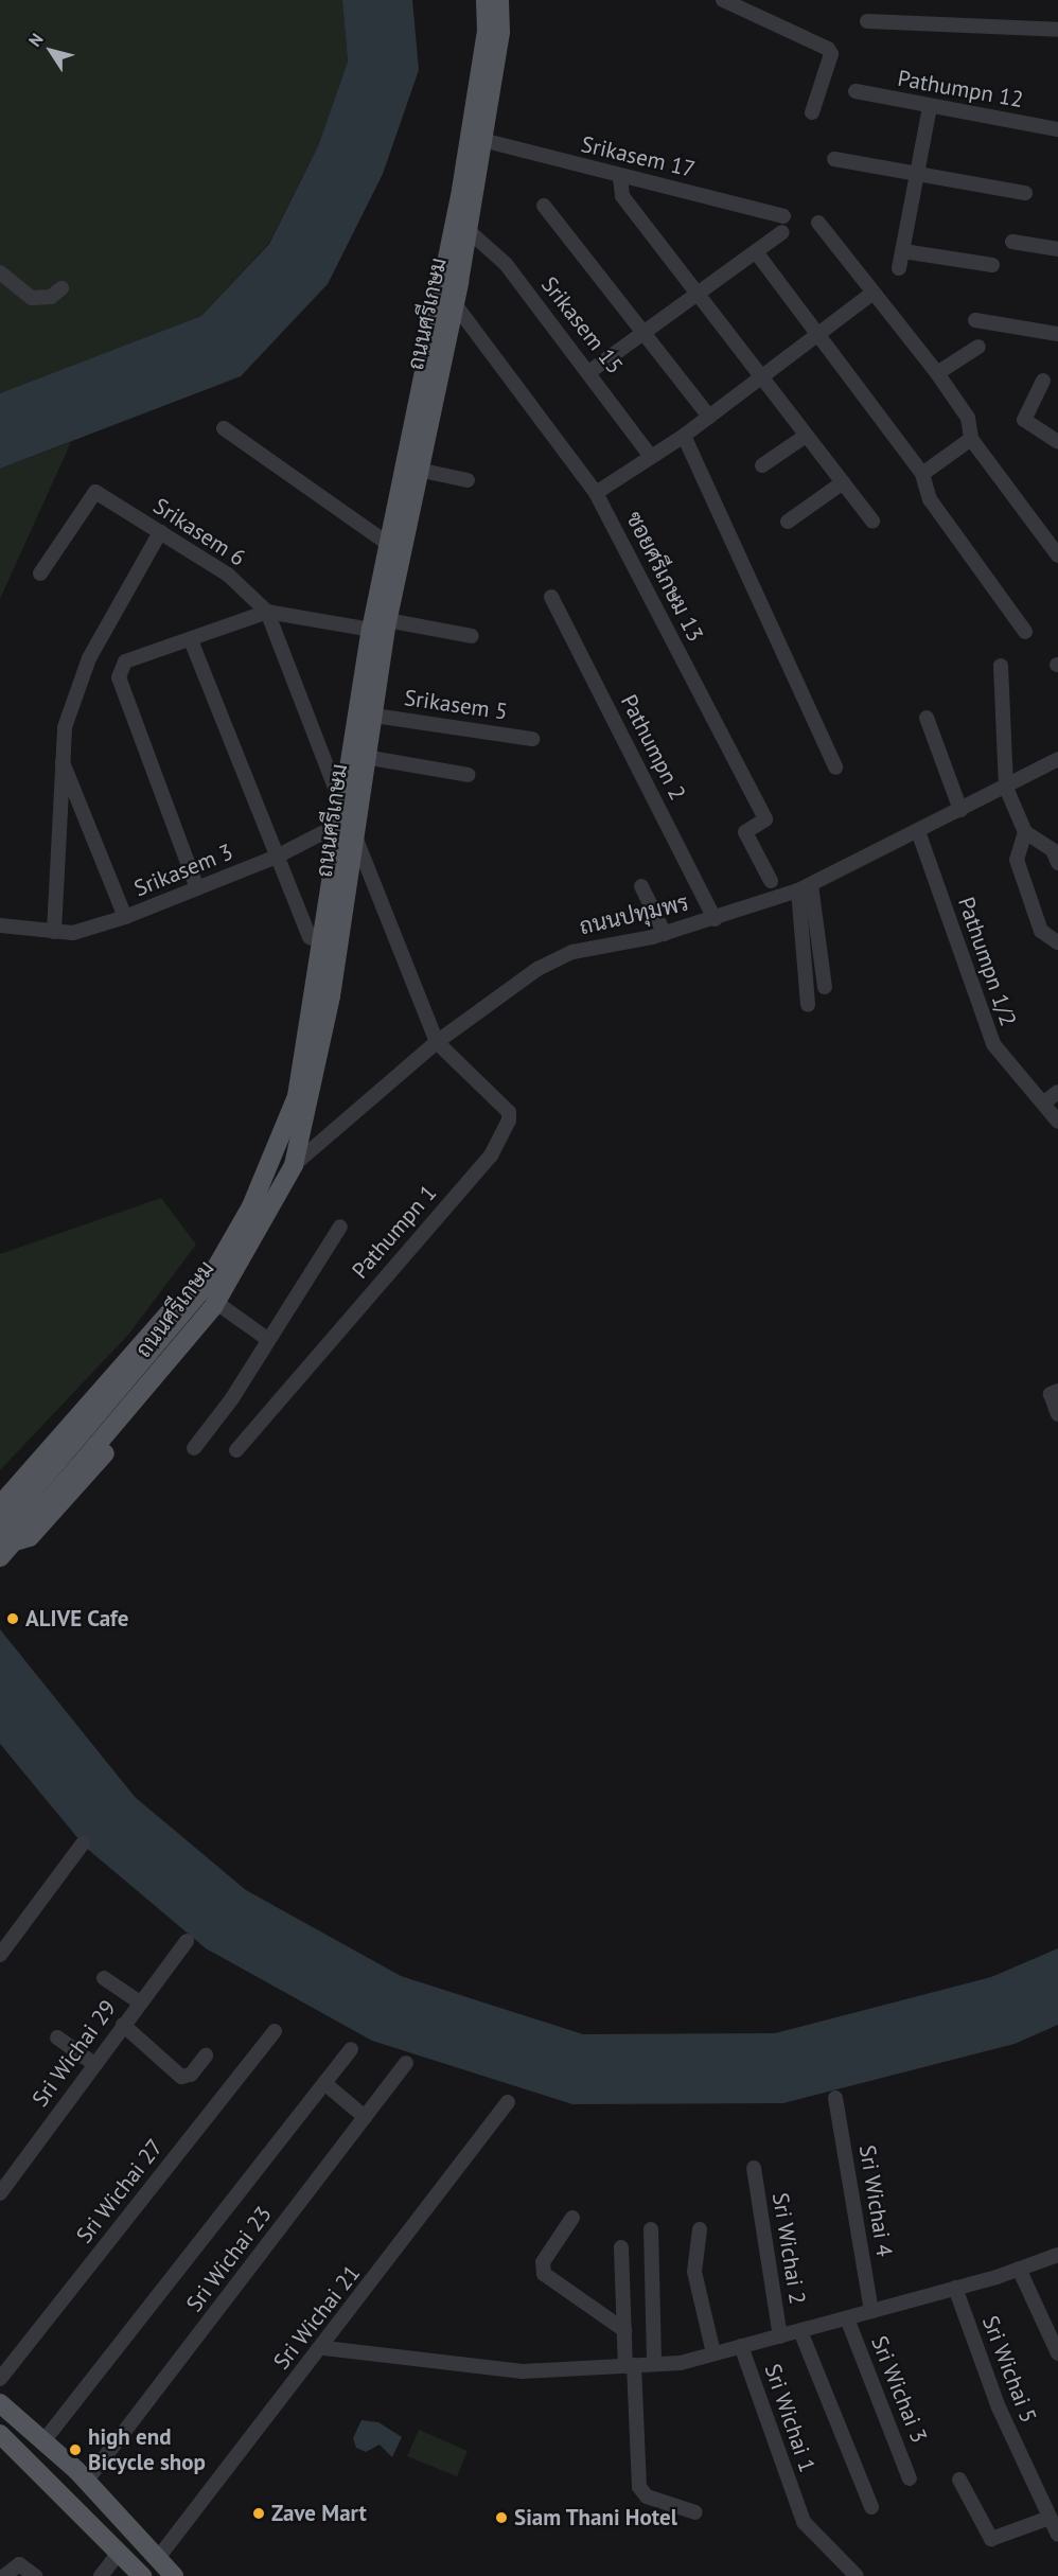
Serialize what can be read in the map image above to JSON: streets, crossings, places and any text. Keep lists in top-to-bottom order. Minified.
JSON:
{"streets":{"main road":["ถนนศรีเกษม"],"street":["Pathumpn 12","Srikasem 17","Srikasem 15","Srikasem 6","ซอยศรีเกษม 13","Srikasem 5","Pathumpn 2","Srikasem 3","ถนนปทุมพร","Pathumpn 1/2","Pathumpn 1","Sri Wichai 29","Sri Wichai 27","Sri Wichai 4","Sri Wichai 2","Sri Wichai 23","Sri Wichai 21","Sri Wichai 5","Sri Wichai 3","Sri Wichai 1"]},"crossings":[["Srikasem 17","ถนนศรีเกษม"],["ถนนศรีเกษม","Srikasem 15"],["ถนนศรีเกษม","ซอยศรีเกษม 13"],["ถนนศรีเกษม","Srikasem 5"],["ถนนศรีเกษม","Srikasem 3"],["ถนนศรีเกษม","ถนนปทุมพร"],["Pathumpn 2","ถนนปทุมพร"],["ถนนปทุมพร","Pathumpn 1/2"],["ถนนปทุมพร","Pathumpn 1"]],"places":["ALIVE Cafe","high end Bicycle shop","Zave Mart","Siam Thani Hotel"],"north":"top left"}
